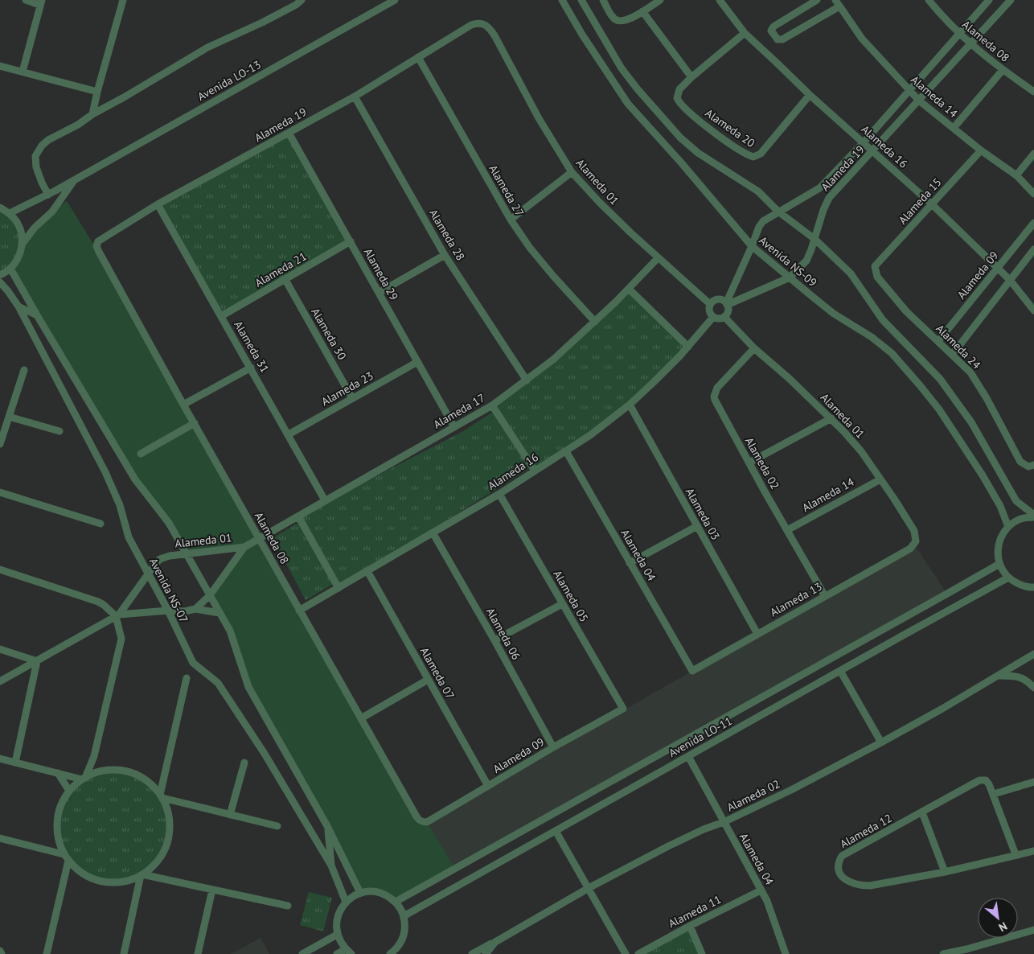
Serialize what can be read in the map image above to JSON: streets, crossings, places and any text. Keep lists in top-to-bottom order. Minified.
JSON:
{"streets":{"street":["Alameda 08","Avenida LO-13","Alameda 14","Alameda 19","Alameda 20","Alameda 16","Alameda 01","Alameda 27","Alameda 15","Alameda 28","Avenida NS-09","Alameda 21","Alameda 29","Alameda 09","Alameda 30","Alameda 31","Alameda 24","Alameda 23","Alameda 17","Alameda 02","Alameda 03","Alameda 04","Avenida NS-07","Alameda 05","Alameda 13","Alameda 06","Alameda 07","Avenida LO-11","Alameda 12","Alameda 11"]},"crossings":[["Alameda 08","Alameda 19"],["Alameda 08","Alameda 16"],["Alameda 08","Alameda 09"],["Alameda 08","Alameda 17"],["Alameda 14","Alameda 19"],["Alameda 14","Alameda 01"],["Alameda 14","Alameda 15"],["Alameda 14","Alameda 02"],["Alameda 19","Alameda 16"],["Alameda 19","Alameda 01"],["Alameda 19","Alameda 27"],["Alameda 19","Alameda 28"],["Alameda 19","Avenida NS-09"],["Alameda 19","Alameda 29"],["Alameda 19","Alameda 31"],["Alameda 20","Alameda 16"],["Alameda 16","Alameda 01"],["Alameda 16","Alameda 15"],["Alameda 16","Alameda 09"],["Alameda 16","Alameda 03"],["Alameda 16","Alameda 04"],["Alameda 16","Alameda 05"],["Alameda 16","Alameda 06"],["Alameda 16","Alameda 07"],["Alameda 01","Alameda 17"],["Alameda 01","Alameda 02"],["Alameda 01","Avenida NS-07"],["Alameda 01","Alameda 13"],["Alameda 27","Alameda 17"],["Alameda 15","Alameda 24"],["Alameda 28","Alameda 17"],["Alameda 21","Alameda 29"],["Alameda 21","Alameda 30"],["Alameda 21","Alameda 31"],["Alameda 29","Alameda 23"],["Alameda 29","Alameda 17"],["Alameda 09","Alameda 24"],["Alameda 09","Alameda 05"],["Alameda 09","Alameda 06"],["Alameda 09","Alameda 07"],["Alameda 30","Alameda 23"],["Alameda 31","Alameda 23"],["Alameda 31","Alameda 17"],["Alameda 02","Alameda 04"],["Alameda 02","Alameda 13"],["Alameda 03","Alameda 13"],["Alameda 04","Alameda 13"],["Alameda 04","Avenida LO-11"],["Alameda 04","Alameda 11"]],"north":"bottom right"}
